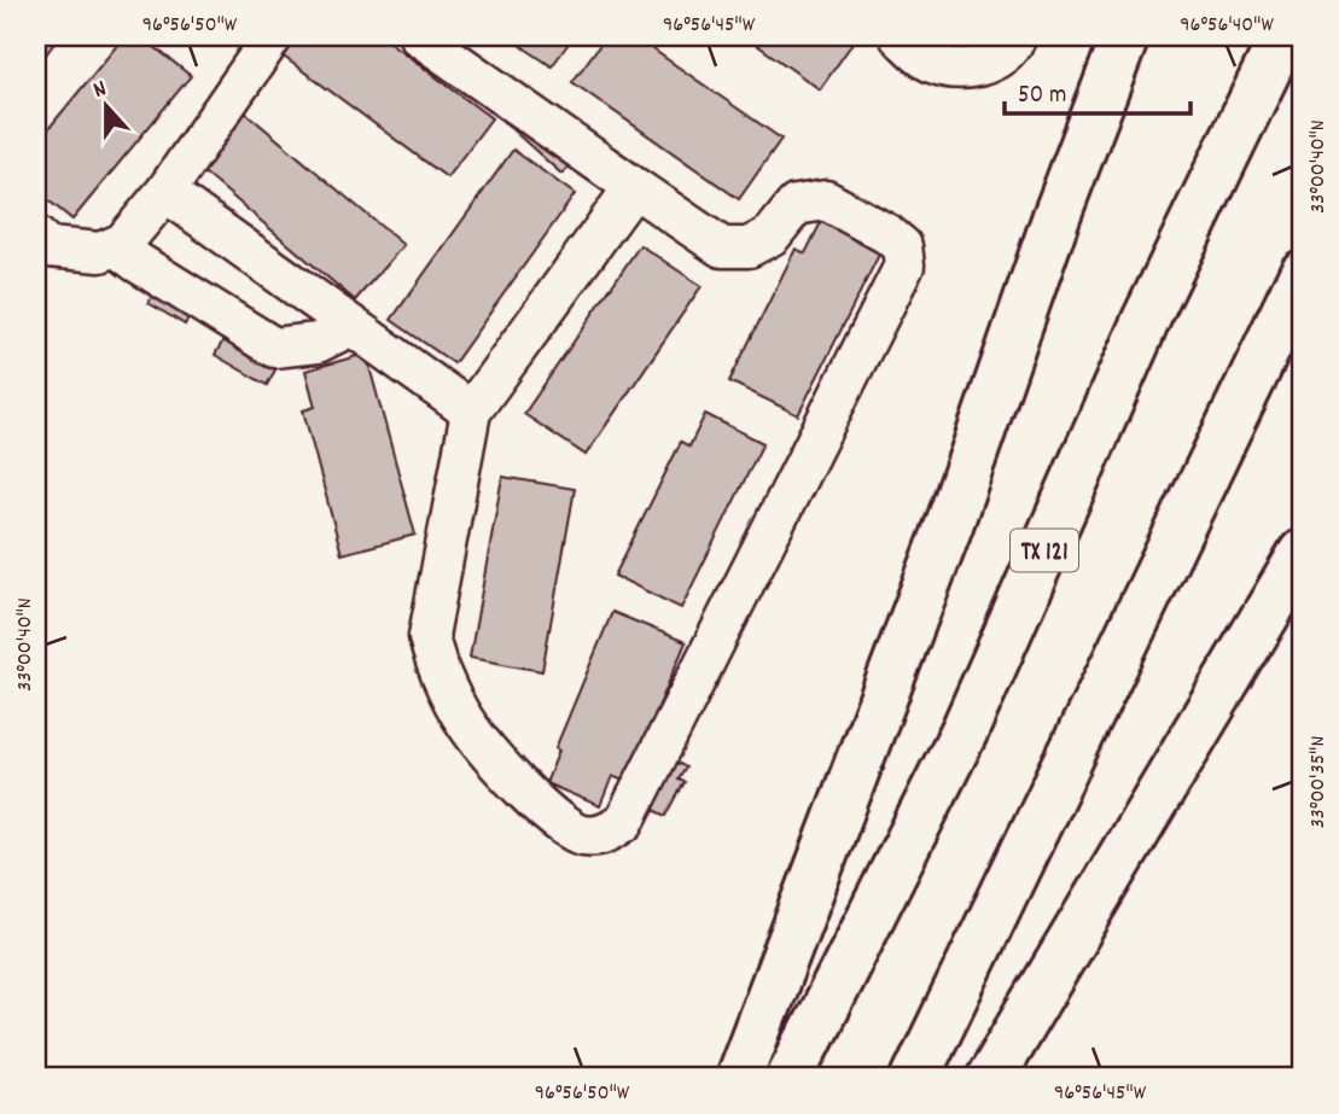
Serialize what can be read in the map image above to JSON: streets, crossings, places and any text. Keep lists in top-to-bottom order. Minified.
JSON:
{"streets":{"highway":["TX 121"]},"scale_bar":"50 m","north":"top","coordinates":["96°56'50\"W","96°56'45\"W","96°56'40\"W","33°00'40\"N","33°00'35\"N"]}
